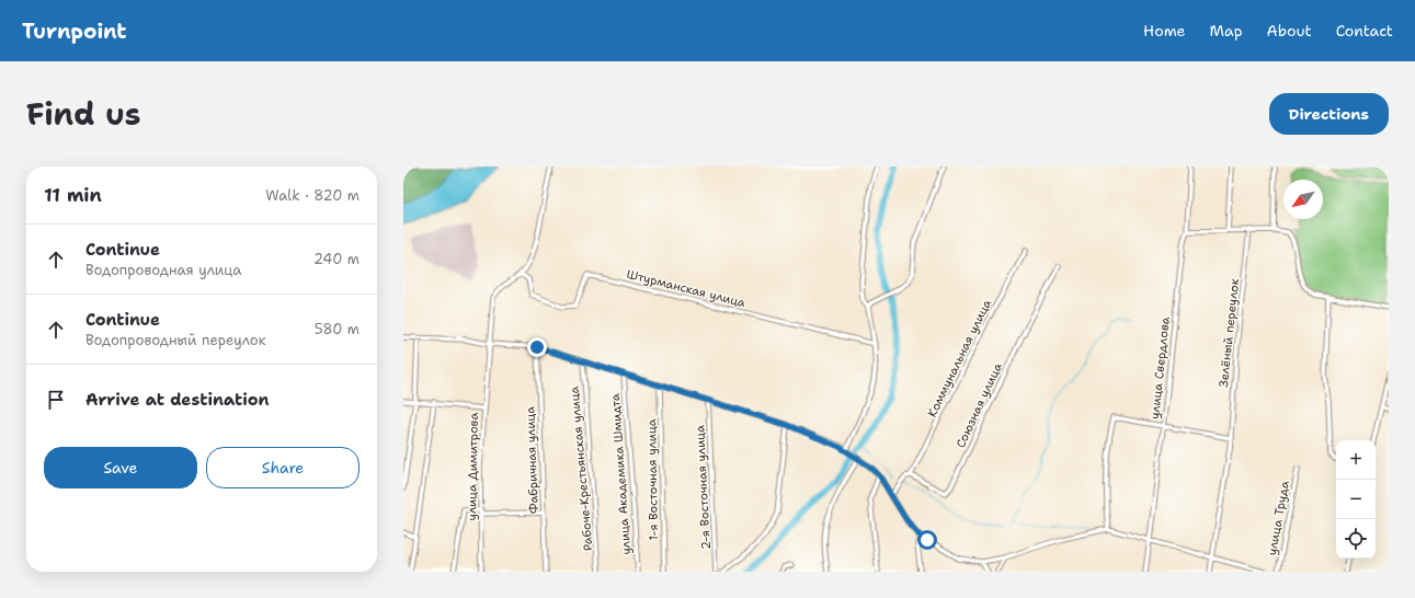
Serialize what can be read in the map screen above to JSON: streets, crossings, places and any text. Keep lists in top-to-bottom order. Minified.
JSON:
{"streets":{"street":["Штурманская улица","Зелёный переулок","Коммунальная улица","улица Свердлова","Союзная улица","Фабричная улица","улица Димитрова","Рабоче-Крестьянская улица","улица Академика Шмидта","1-я Восточная улица","2-я Восточная улица","улица Труда"]},"crossings":[["Штурманская улица","улица Димитрова"],["Коммунальная улица","Союзная улица"]],"north":"bottom left","page":{"header":"Turnpoint","nav":["Home","Map","About","Contact"],"title":"Find us","buttons":["Directions",["Save","Share"]],"heading":["11 min","Walk · 820 m"],"list":[["Continue","Водопроводная улица","240 m"],["Continue","Водопроводный переулок","580 m"],"Arrive at destination"],"map_buttons":["+","−"]}}
